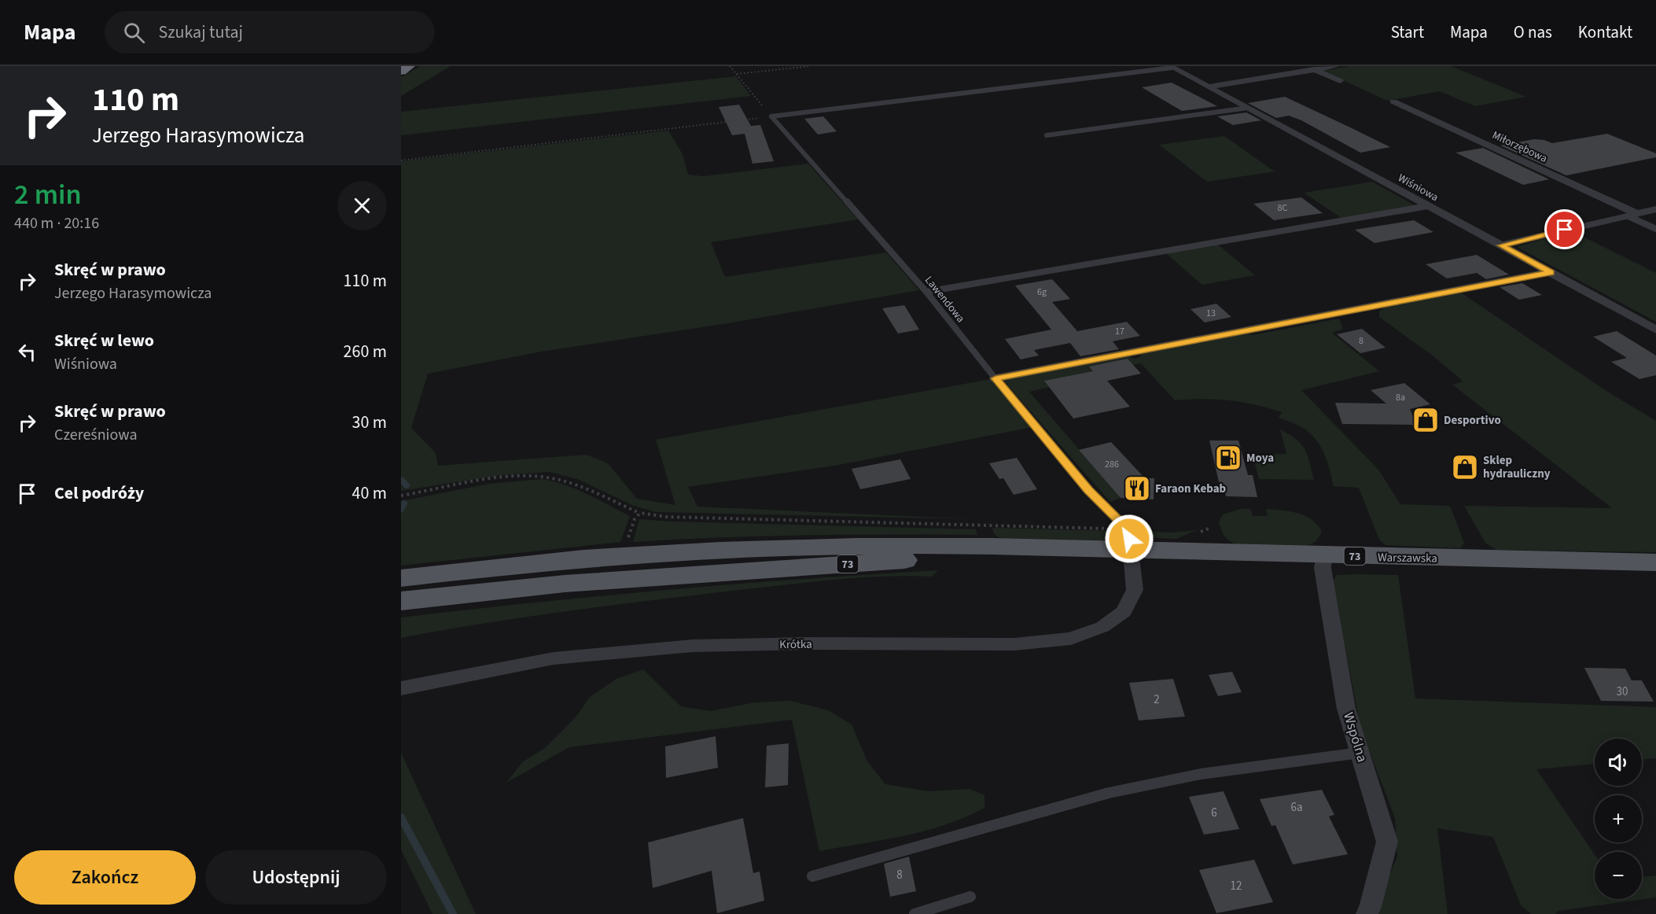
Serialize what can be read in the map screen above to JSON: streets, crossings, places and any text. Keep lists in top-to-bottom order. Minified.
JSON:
{"streets":{"main road":["73","Warszawska"],"street":["Miłorzębowa","Wiśniowa","Krótka","Wspólna"],"lane":["Lawendowa"]},"crossings":[["Lawendowa","73"],["Lawendowa","Warszawska"],["Lawendowa","Krótka"],["73","Warszawska"],["73","Krótka"],["Warszawska","Krótka"],["Warszawska","Wspólna"]],"places":{"shop":["Desportivo","Sklep hydrauliczny"],"fuel station":["Moya"],"restaurant":["Faraon Kebab"]},"house_numbers":["8C","6g","13","17","8","8a","286","30","2","6a","6","8","12"],"page":{"header":"Mapa","search":"Szukaj tutaj","nav":["Start","Mapa","O nas","Kontakt"],"turn":["110 m","Jerzego Harasymowicza"],"heading":["2 min","440 m · 20:16"],"list":[{"name":"Skręć w prawo","note":"Jerzego Harasymowicza","value":"110 m"},{"name":"Skręć w lewo","note":"Wiśniowa","value":"260 m"},{"name":"Skręć w prawo","note":"Czereśniowa","value":"30 m"},{"name":"Cel podróży","value":"40 m"}],"map_buttons":["+","−"],"buttons":["Zakończ","Udostępnij"]}}
